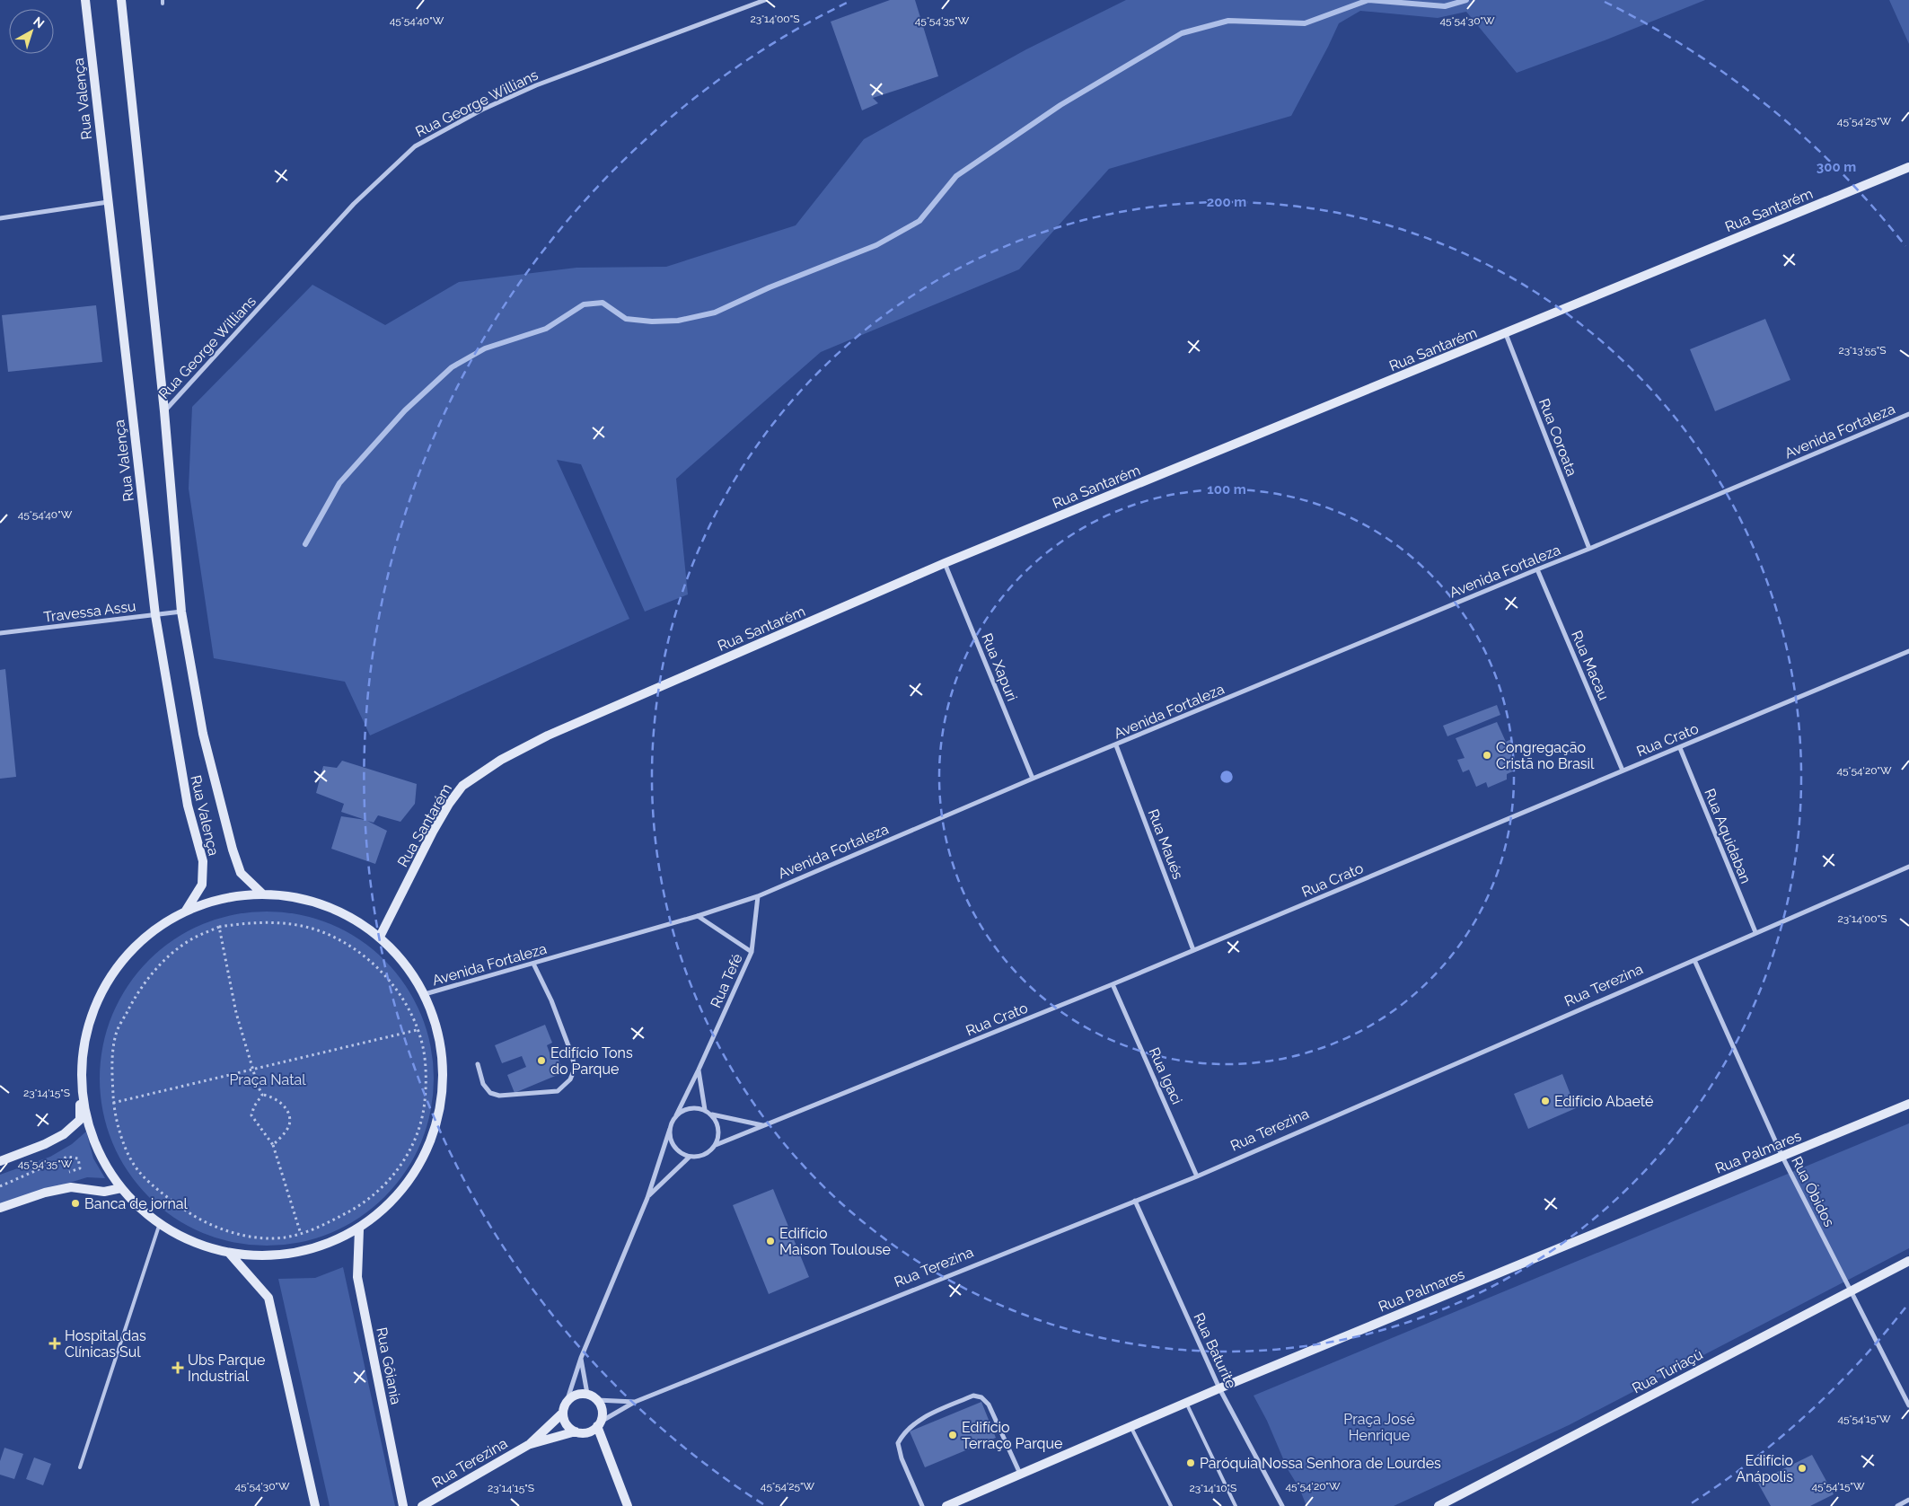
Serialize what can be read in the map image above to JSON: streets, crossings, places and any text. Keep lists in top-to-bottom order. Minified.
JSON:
{"streets":{"street":["Rua Valença","Rua George Willians","Rua Santarém","Avenida Fortaleza","Rua Coroata","Travessa Assu","Rua Macau","Rua Xapuri","Rua Crato","Rua Aquidaban","Rua Maués","Rua Tefé","Rua Terezina","Rua Igaci","Rua Palmares","Rua Óbidos","Rua Baturite","Rua Gôiania","Rua Turiaçú"]},"crossings":[["Rua Valença","Rua George Willians"],["Rua Valença","Travessa Assu"],["Rua Santarém","Rua Coroata"],["Rua Santarém","Rua Xapuri"],["Avenida Fortaleza","Rua Coroata"],["Avenida Fortaleza","Rua Macau"],["Avenida Fortaleza","Rua Xapuri"],["Avenida Fortaleza","Rua Maués"],["Avenida Fortaleza","Rua Tefé"],["Rua Macau","Rua Crato"],["Rua Crato","Rua Aquidaban"],["Rua Crato","Rua Maués"],["Rua Crato","Rua Tefé"],["Rua Crato","Rua Igaci"],["Rua Aquidaban","Rua Terezina"],["Rua Terezina","Rua Igaci"],["Rua Terezina","Rua Óbidos"],["Rua Terezina","Rua Baturite"],["Rua Palmares","Rua Óbidos"],["Rua Palmares","Rua Baturite"],["Rua Óbidos","Rua Turiaçú"]],"parks":["Praça Natal","Praça José Henrique"],"places":{"other":["Congregação Cristã no Brasil","Edifício Tons do Parque","Edifício Abaeté","Banca de jornal","Edifício Maison Toulouse","Edifício Terraço Parque","Paróquia Nossa Senhora de Lourdes","Edifício Anápolis"],"health":["Hospital das Clínicas Sul","Ubs Parque Industrial"]},"north":"top right","coordinates":["23°14'00\"S","45°54'40\"W","45°54'35\"W","45°54'30\"W","45°54'25\"W","23°13'55\"S","45°54'20\"W","23°14'15\"S","45°54'15\"W","23°14'10\"S"],"rings":["300 m","200 m","100 m"]}
